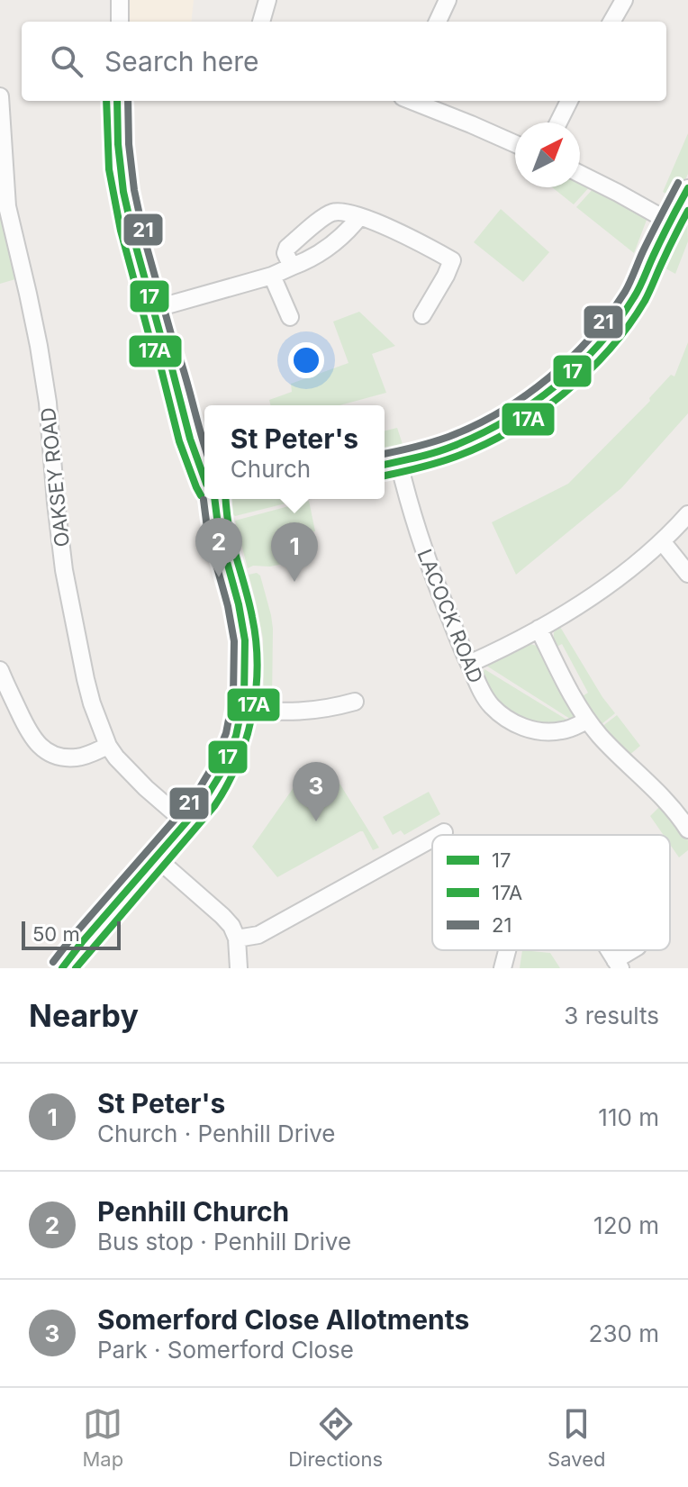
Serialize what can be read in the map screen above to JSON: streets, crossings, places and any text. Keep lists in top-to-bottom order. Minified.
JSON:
{"streets":{"street":["OAKSEY ROAD","LACOCK ROAD"]},"lines":["transit line 17","transit line 17A","transit line 21"],"legend":["17","17A","21"],"scale_bar":"50 m","north":"top right","page":{"search":"Search here","popup":["St Peter's","Church"],"pins":["2","1","3"],"scale":"50 m","heading":["Nearby","3 results"],"list":[{"mark":"1","name":"St Peter's","note":"Church · Penhill Drive","value":"110 m"},{"mark":"2","name":"Penhill Church","note":"Bus stop · Penhill Drive","value":"120 m"},{"mark":"3","name":"Somerford Close Allotments","note":"Park · Somerford Close","value":"230 m"}],"nav":["Map","Directions","Saved"]}}
